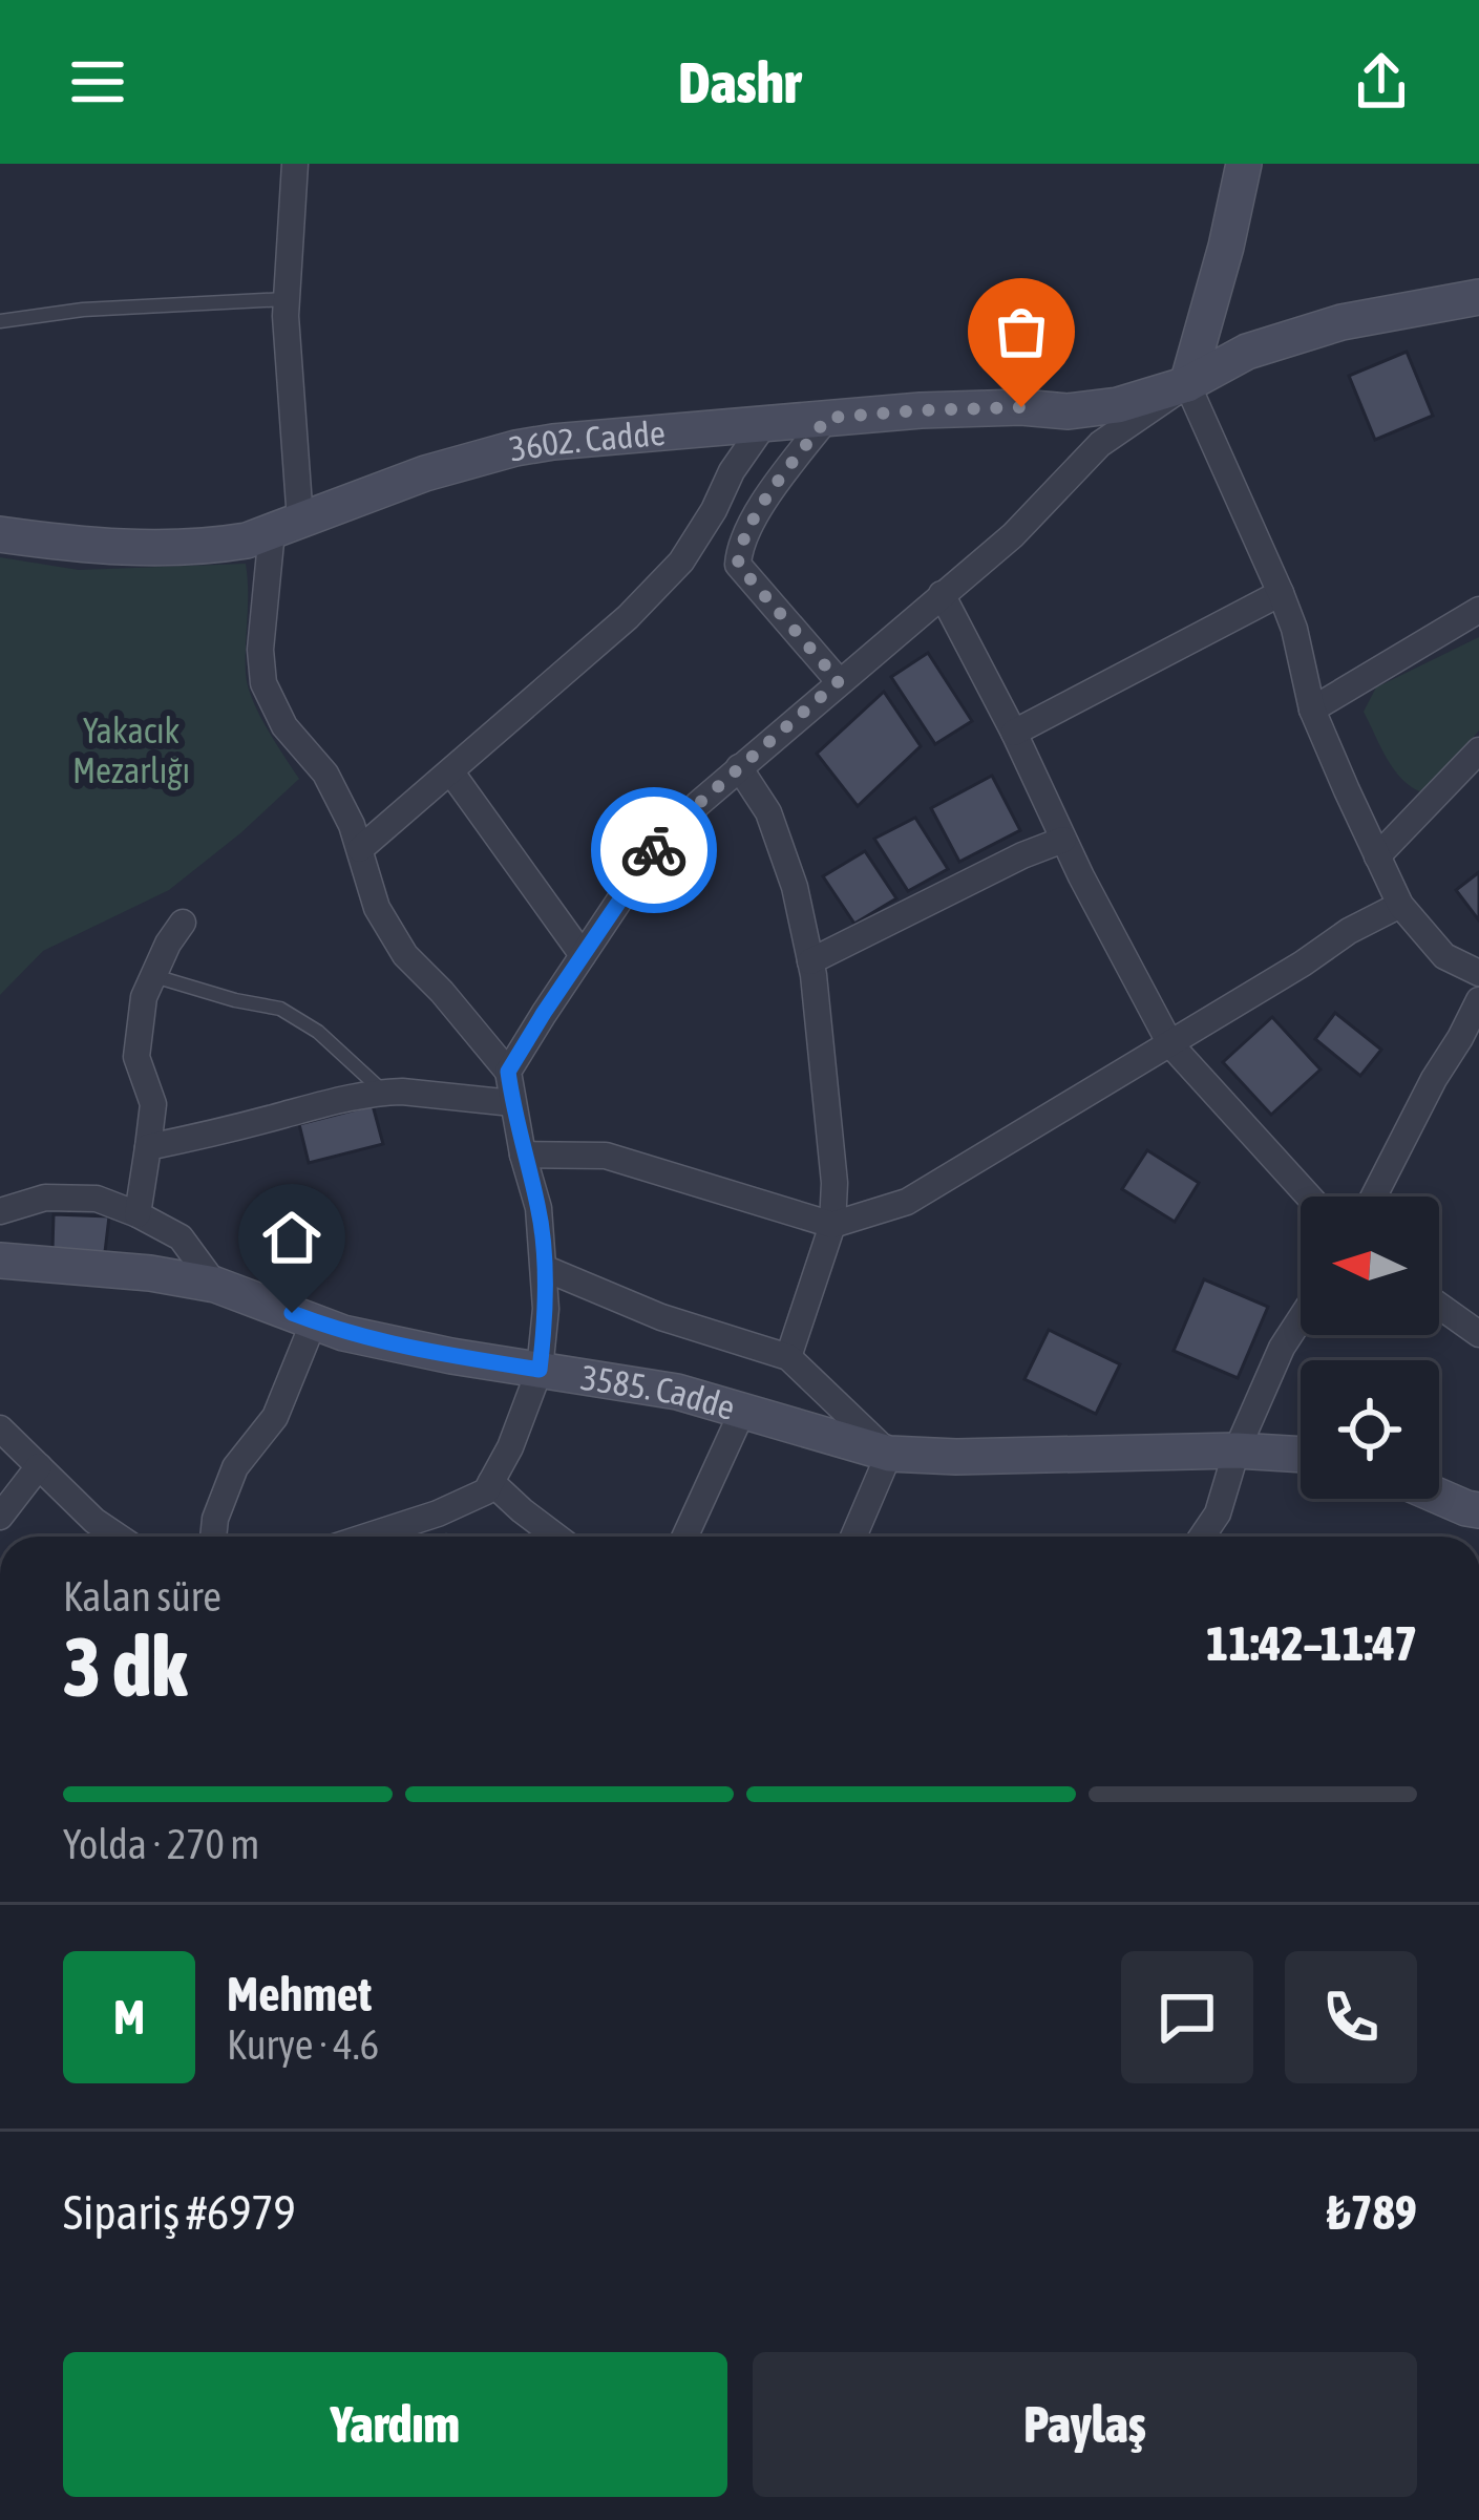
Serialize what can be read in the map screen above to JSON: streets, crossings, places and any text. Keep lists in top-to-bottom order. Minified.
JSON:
{"streets":{"main road":["3602. Cadde","3585. Cadde"]},"parks":["Yakacık Mezarlığı"],"north":"left","page":{"header":"Dashr","heading":["3 dk","Kalan süre","11:42–11:47"],"panel":["Mehmet","Kurye · 4.6","Sipariş #6979","₺789"],"bar":"Yolda · 270 m","round":"M","buttons":["Yardım","Paylaş"]}}
